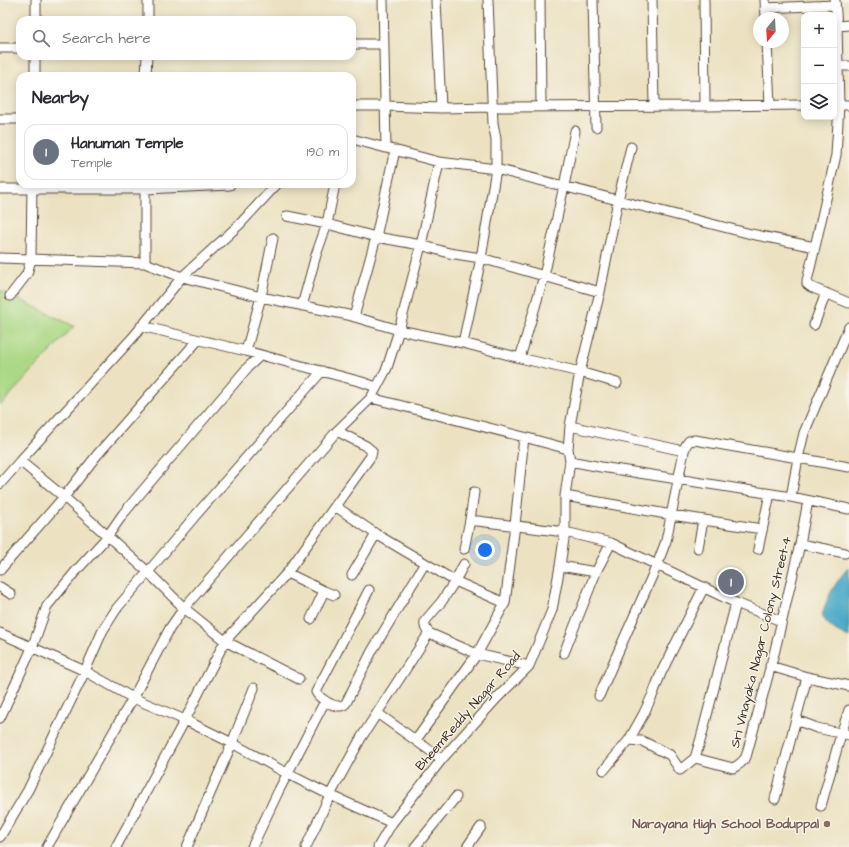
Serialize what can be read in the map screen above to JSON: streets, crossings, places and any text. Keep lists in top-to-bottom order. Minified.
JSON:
{"streets":{"street":["Sri Vinayaka Nagar Colony Street-4","BheemReddy Nagar Road"]},"places":["Narayana High School Boduppal"],"north":"bottom","page":{"map_buttons":["+","−"],"search":"Search here","heading":"Nearby","list":[{"mark":"1","name":"Hanuman Temple","note":"Temple","value":"190 m"}],"pins":"1"}}
